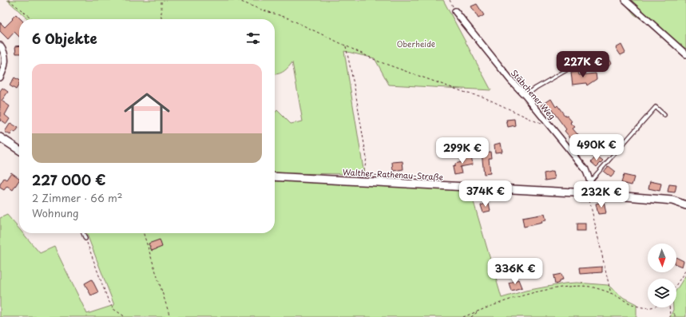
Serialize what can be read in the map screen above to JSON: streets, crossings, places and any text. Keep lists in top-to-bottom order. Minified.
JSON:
{"streets":{"street":["Stäbchener Weg","Walther-Rathenau-Straße"]},"crossings":[["Stäbchener Weg","Walther-Rathenau-Straße"]],"parks":["Oberheide"],"north":"bottom","page":{"heading":"6 Objekte","price":["227K €","490K €","299K €","374K €","232K €","336K €"],"list":[{"name":"227 000 €","note":"2 Zimmer · 66 m² · Wohnung"}]}}
